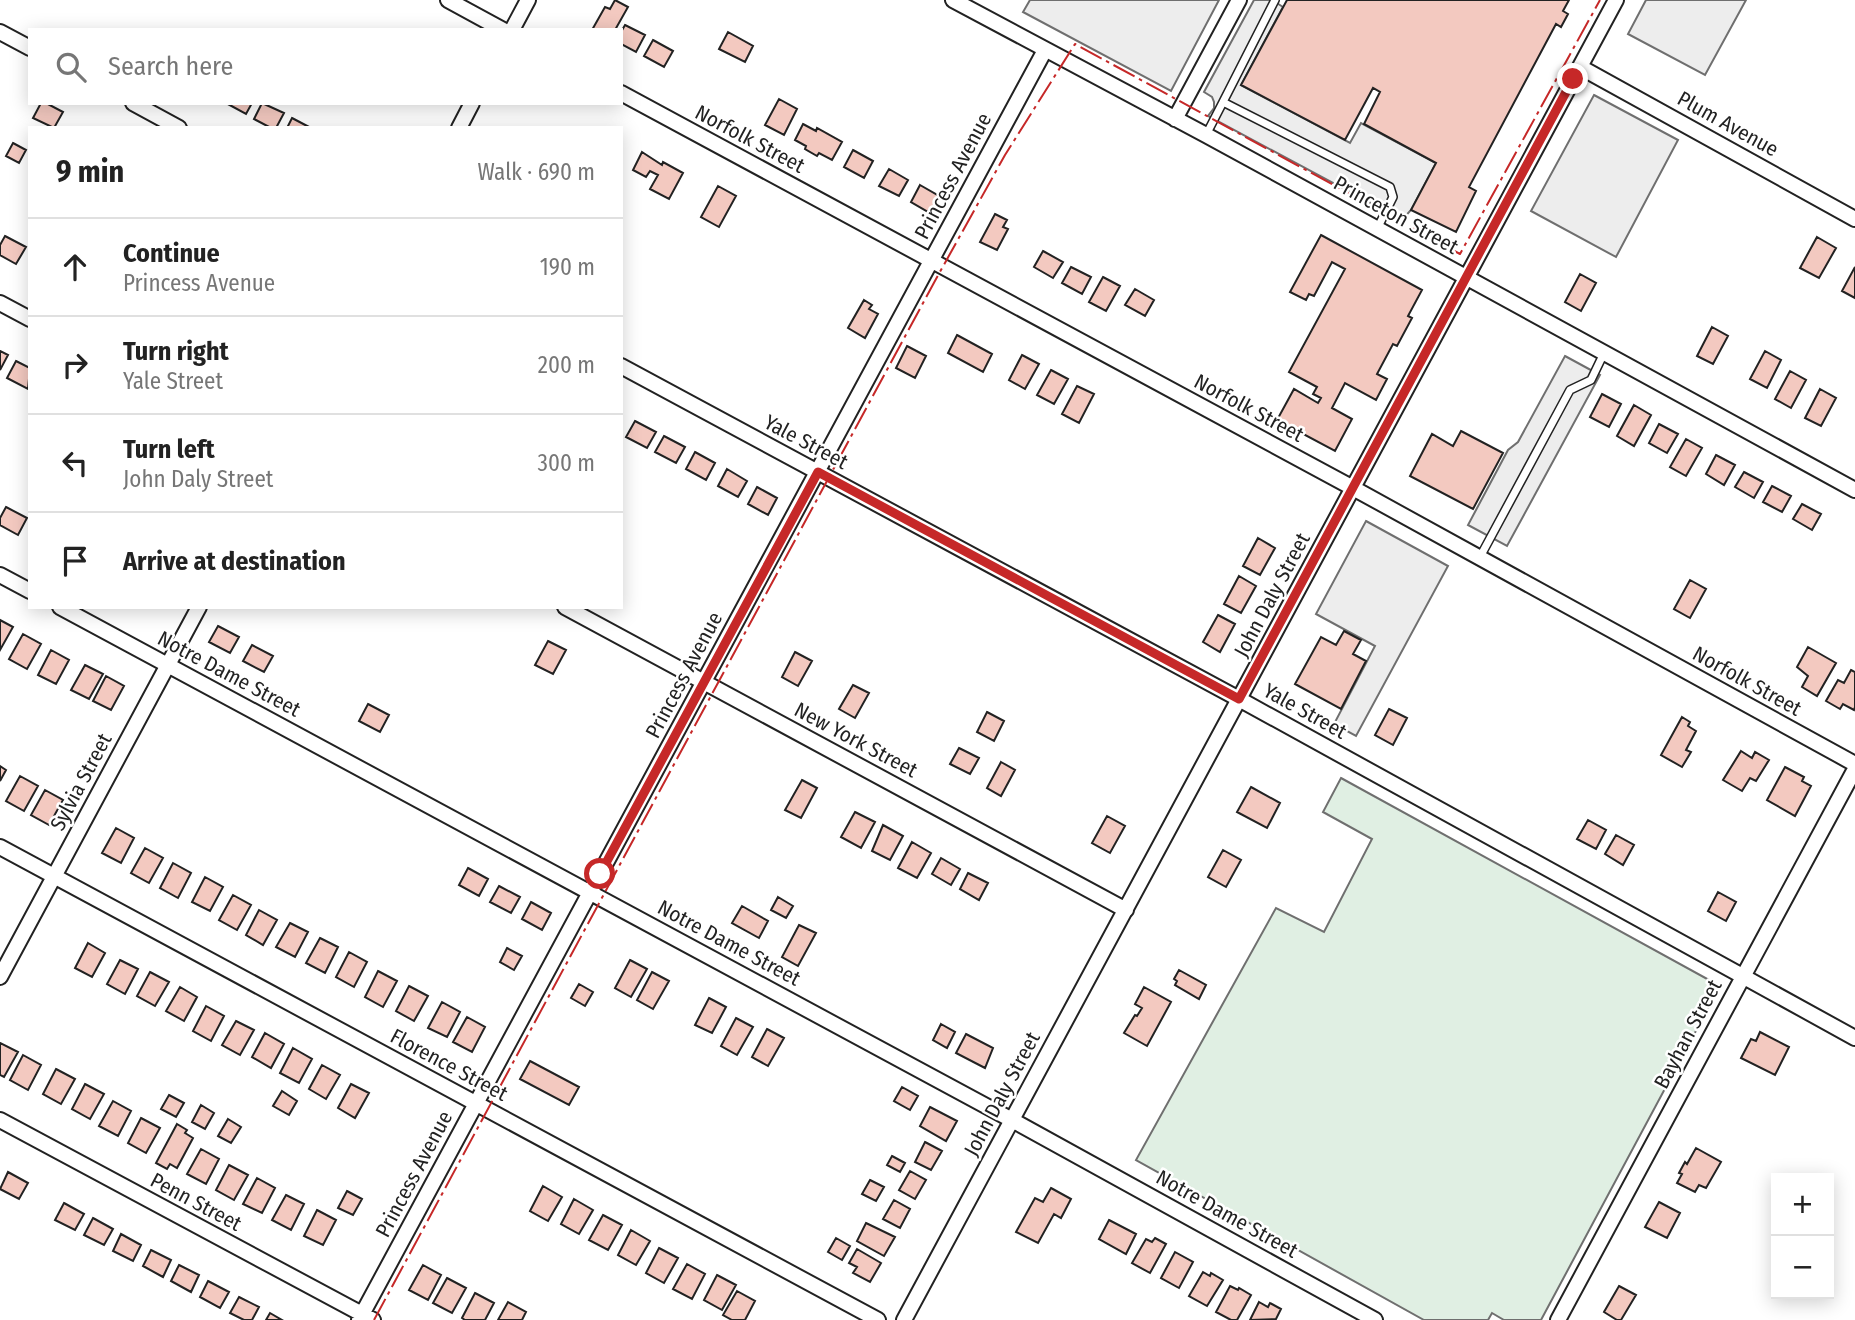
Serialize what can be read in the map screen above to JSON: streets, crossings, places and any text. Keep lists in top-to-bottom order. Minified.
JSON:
{"streets":{"street":["Plum Avenue","Norfolk Street","Princess Avenue","Princeton Street","Yale Street","John Daly Street","Notre Dame Street","New York Street","Sylvia Street","Bayhan Street","Florence Street","Penn Street"]},"crossings":[["Plum Avenue","John Daly Street"],["Norfolk Street","Princess Avenue"],["Norfolk Street","John Daly Street"],["Norfolk Street","Bayhan Street"],["Princess Avenue","Princeton Street"],["Princess Avenue","Yale Street"],["Princess Avenue","Notre Dame Street"],["Princess Avenue","New York Street"],["Princess Avenue","Florence Street"],["Princess Avenue","Penn Street"],["Princeton Street","John Daly Street"],["Yale Street","John Daly Street"],["Yale Street","Bayhan Street"],["John Daly Street","Notre Dame Street"],["John Daly Street","New York Street"],["Notre Dame Street","Sylvia Street"],["Sylvia Street","Florence Street"]],"page":{"search":"Search here","heading":["9 min","Walk · 690 m"],"list":[["Continue","Princess Avenue","190 m"],["Turn right","Yale Street","200 m"],["Turn left","John Daly Street","300 m"],"Arrive at destination"],"map_buttons":["+","−"]}}
